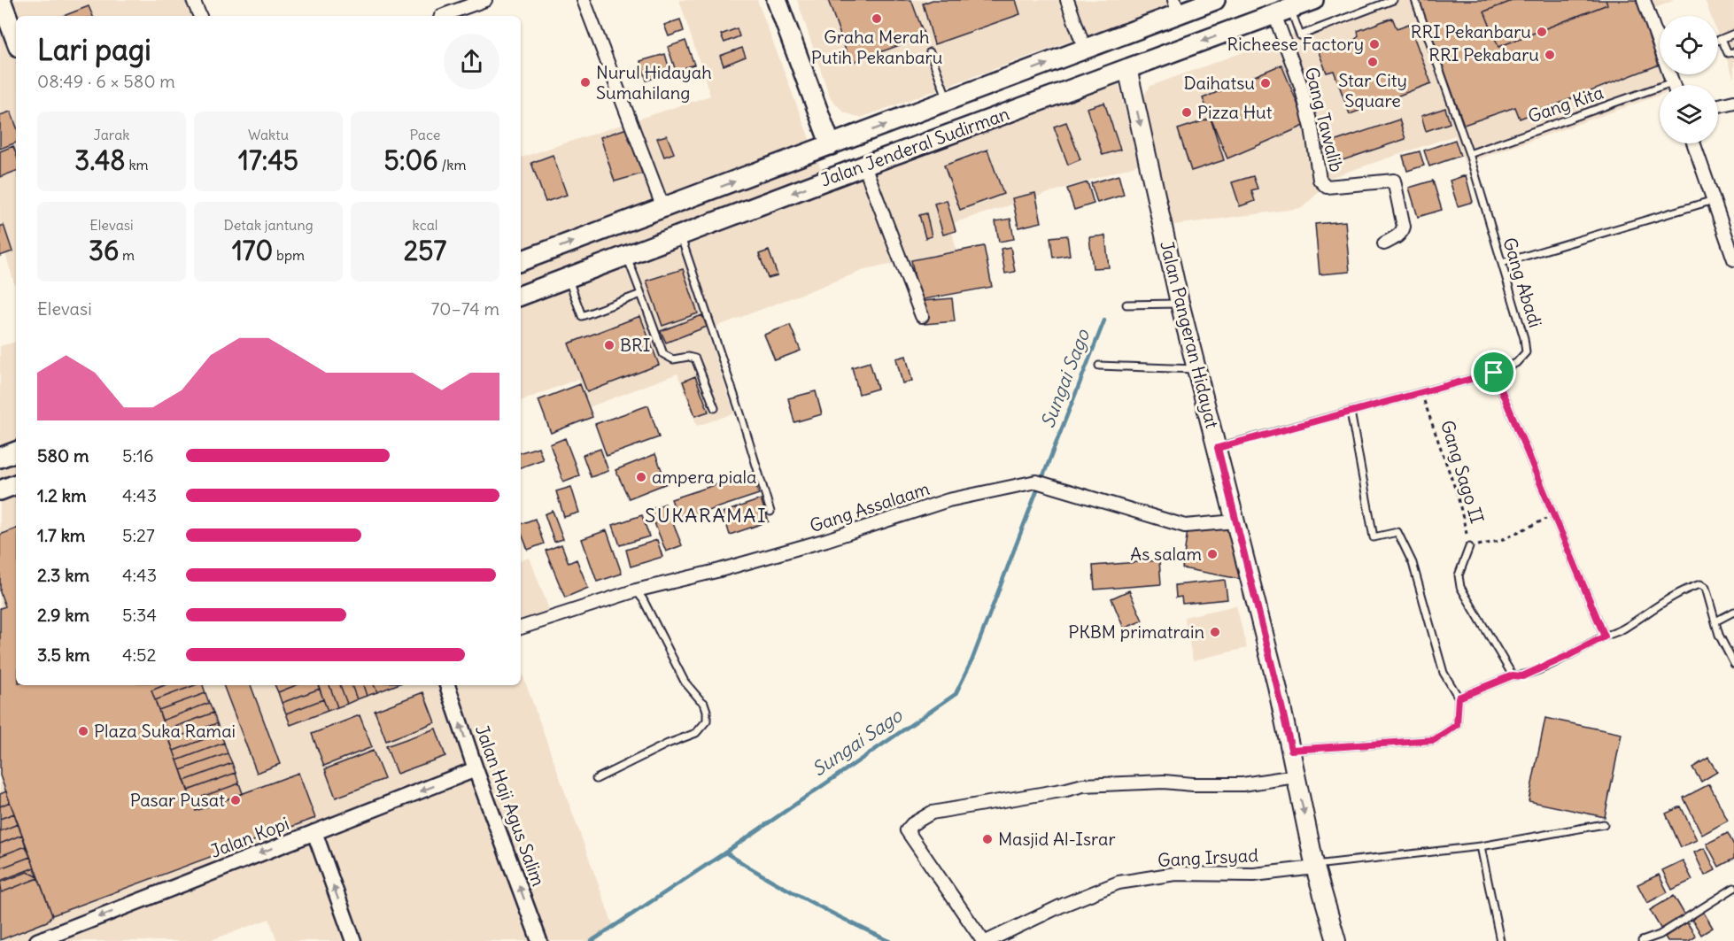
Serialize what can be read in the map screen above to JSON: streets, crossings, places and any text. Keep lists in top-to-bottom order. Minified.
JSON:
{"streets":{"main road":["Jalan Jenderal Sudirman","Jalan Pangeran Hidayat"],"street":["Gang Tawalib","Gang Assalaam","Jalan Haji Agus Salim","Jalan Kopi","Gang Irsyad"],"lane":["Gang Kita","Gang Abadi","Gang Sago II"]},"crossings":[["Gang Kita","Gang Abadi"],["Gang Tawalib","Jalan Jenderal Sudirman"],["Jalan Jenderal Sudirman","Jalan Pangeran Hidayat"],["Gang Abadi","Jalan Pangeran Hidayat"],["Gang Abadi","Gang Sago II"],["Jalan Pangeran Hidayat","Gang Assalaam"],["Jalan Pangeran Hidayat","Gang Irsyad"],["Jalan Haji Agus Salim","Jalan Kopi"]],"one_way":["Jalan Pangeran Hidayat","Jalan Haji Agus Salim","Jalan Kopi"],"districts":["SUKARAMAI"],"water":["Sungai Sago"],"places":["Graha Merah Putih Pekanbaru","RRI Pekanbaru","Richeese Factory","RRI Pekabaru","Star City Square","Nurul Hidayah Sumahilang","Daihatsu","Pizza Hut","BRI","ampera piala","As salam","PKBM primatrain","Plaza Suka Ramai","Pasar Pusat","Masjid Al-Israr"],"page":{"heading":["Lari pagi","08:49 · 6 × 580 m"],"stats":[["Jarak","3.48 km"],["Waktu","17:45"],["Pace","5:06 /km"],["Elevasi","36 m"],["Detak jantung","170 bpm"],["kcal","257"]],"chart":["Elevasi","70–74 m"],"list":[{"name":"580 m","note":"5:16"},{"name":"1.2 km","note":"4:43"},{"name":"1.7 km","note":"5:27"},{"name":"2.3 km","note":"4:43"},{"name":"2.9 km","note":"5:34"},{"name":"3.5 km","note":"4:52"}]}}
